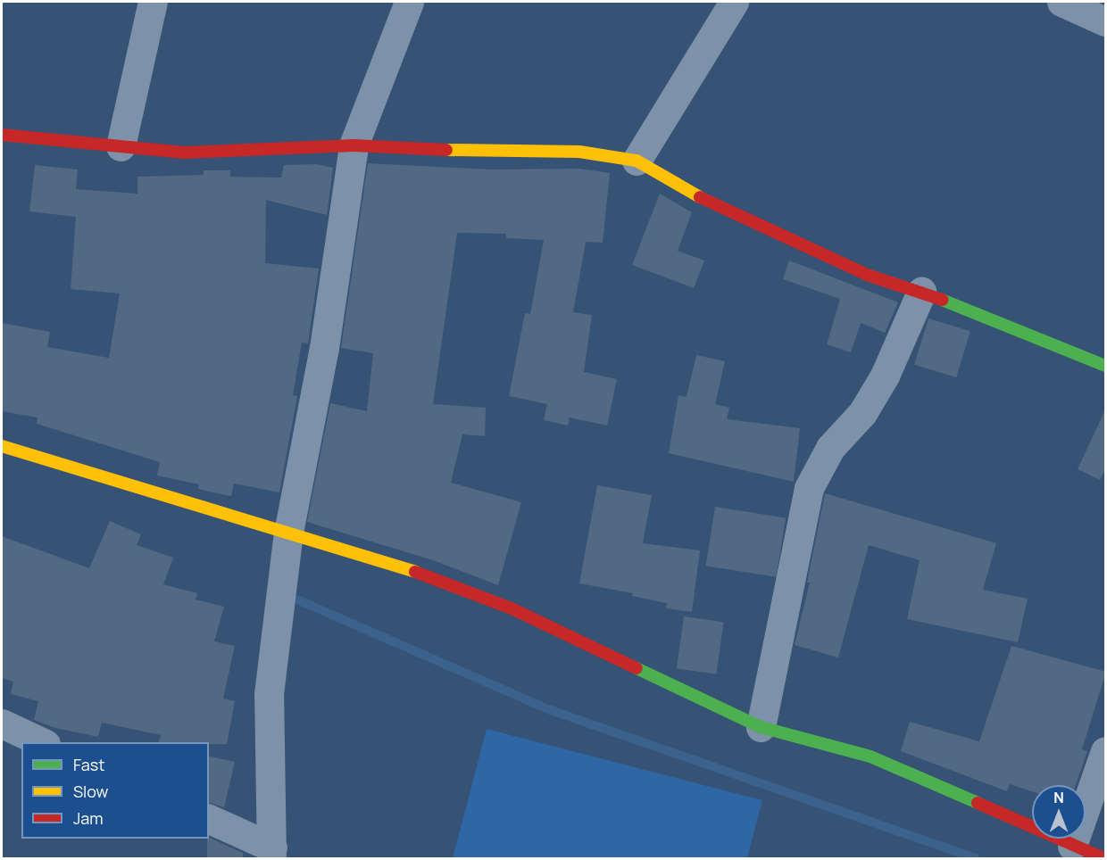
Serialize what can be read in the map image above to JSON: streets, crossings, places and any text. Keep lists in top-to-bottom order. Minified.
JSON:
{"legend":["Fast","Slow","Jam"],"north":"top"}
